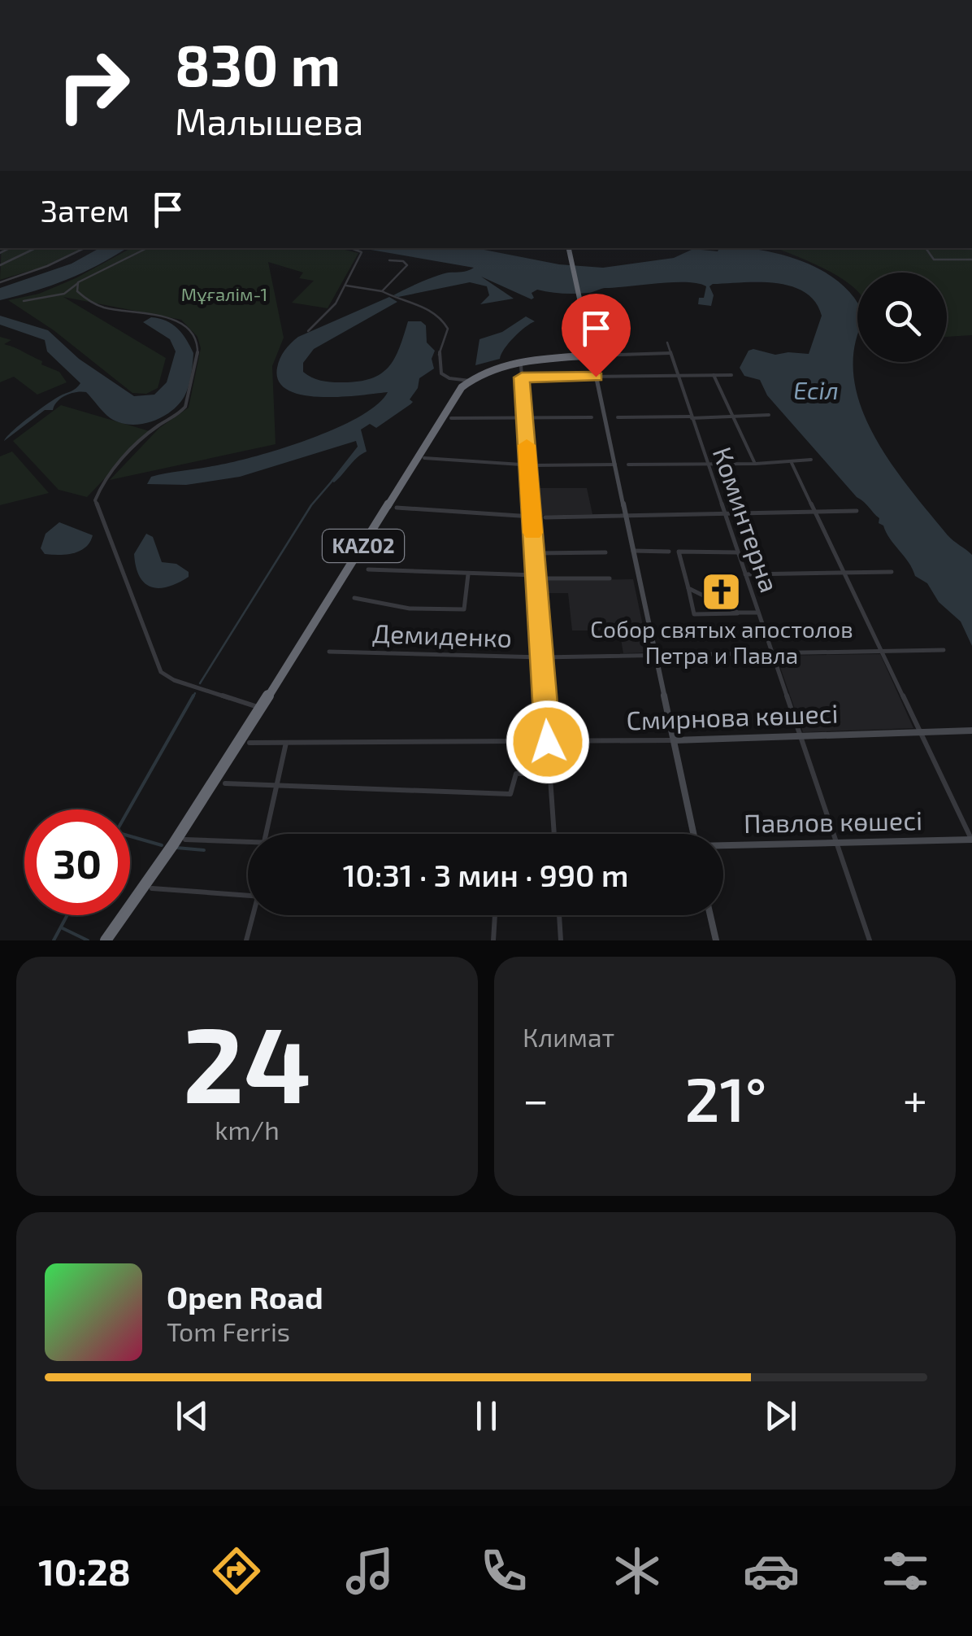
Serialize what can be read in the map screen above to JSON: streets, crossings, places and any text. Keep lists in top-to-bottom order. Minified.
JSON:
{"streets":{"highway":["KAZ02"],"main road":["Смирнова көшесі","Павлов көшесі"],"street":["Коминтерна","Демиденко"]},"crossings":[["Коминтерна","Демиденко"],["Коминтерна","Смирнова көшесі"],["Коминтерна","Павлов көшесі"]],"water":["Есіл"],"parks":["Мұғалім-1"],"places":{"church":["Собор святых апостолов Петра и Павла"]},"page":{"turn":["830 m","Малышева"],"then":"Затем","limit":"30","trip":"10:31 · 3 мин · 990 m","tile":[["24","km/h"],"Климат"],"heat":["−","21°","+"],"song":["Open Road","Tom Ferris"],"tabs":"10:28"}}
